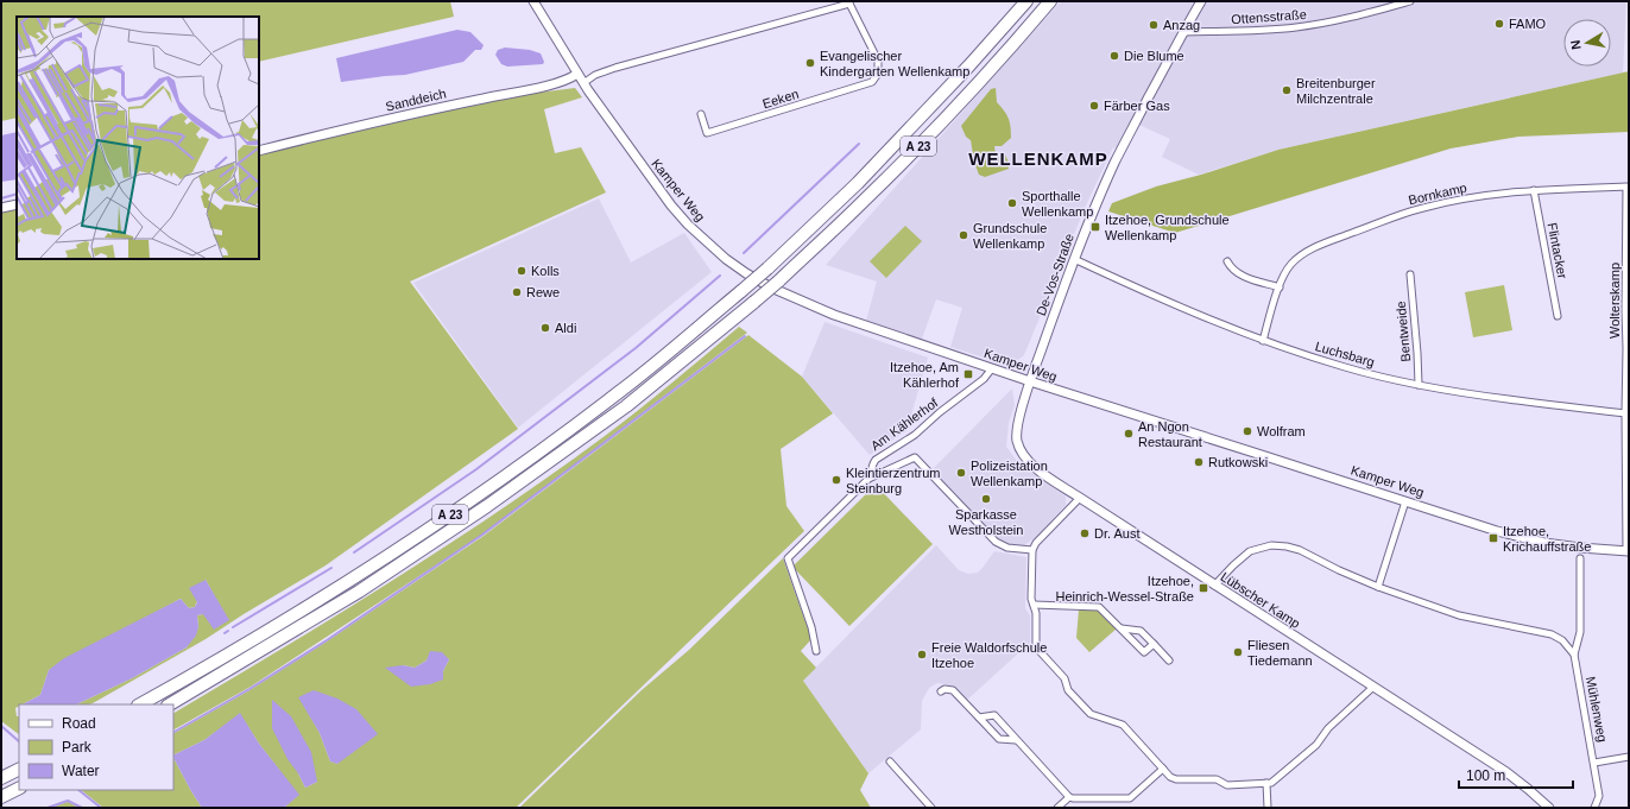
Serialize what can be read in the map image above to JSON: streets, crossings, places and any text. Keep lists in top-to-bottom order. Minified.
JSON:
{"streets":{"highway":["A 23"],"street":["Ottensstraße","Eeken","Sanddeich","Kamper Weg","Bornkamp","Flintacker","De-Vos-Straße","Wolterskamp","Bentweide","Luchsbarg","Am Kählerhof","Lübscher Kamp","Mühlenweg"]},"crossings":[["Ottensstraße","De-Vos-Straße"],["Sanddeich","Kamper Weg"],["Kamper Weg","De-Vos-Straße"],["Kamper Weg","Wolterskamp"],["Kamper Weg","Am Kählerhof"],["Kamper Weg","Lübscher Kamp"],["Bornkamp","Flintacker"],["Bornkamp","Wolterskamp"],["Bornkamp","Luchsbarg"],["De-Vos-Straße","Luchsbarg"],["De-Vos-Straße","Lübscher Kamp"],["Wolterskamp","Luchsbarg"],["Bentweide","Luchsbarg"]],"districts":["WELLENKAMP"],"places":{"other":["FAMO","Anzag","Die Blume","Evangelischer Kindergarten Wellenkamp","Breitenburger Milchzentrale","Färber Gas","Sporthalle Wellenkamp","Grundschule Wellenkamp","Kolls","Rewe","Aldi","Wolfram","An Ngon Restaurant","Rutkowski","Polizeistation Wellenkamp","Kleintierzentrum Steinburg","Sparkasse Westholstein","Dr. Aust","Fliesen Tiedemann","Freie Waldorfschule Itzehoe"],"transit":["Itzehoe, Grundschule Wellenkamp","Itzehoe, Am Kählerhof","Itzehoe, Krichauffstraße","Itzehoe, Heinrich-Wessel-Straße"]},"legend":["Road","Park","Water"],"scale_bar":"100 m","north":"left"}
